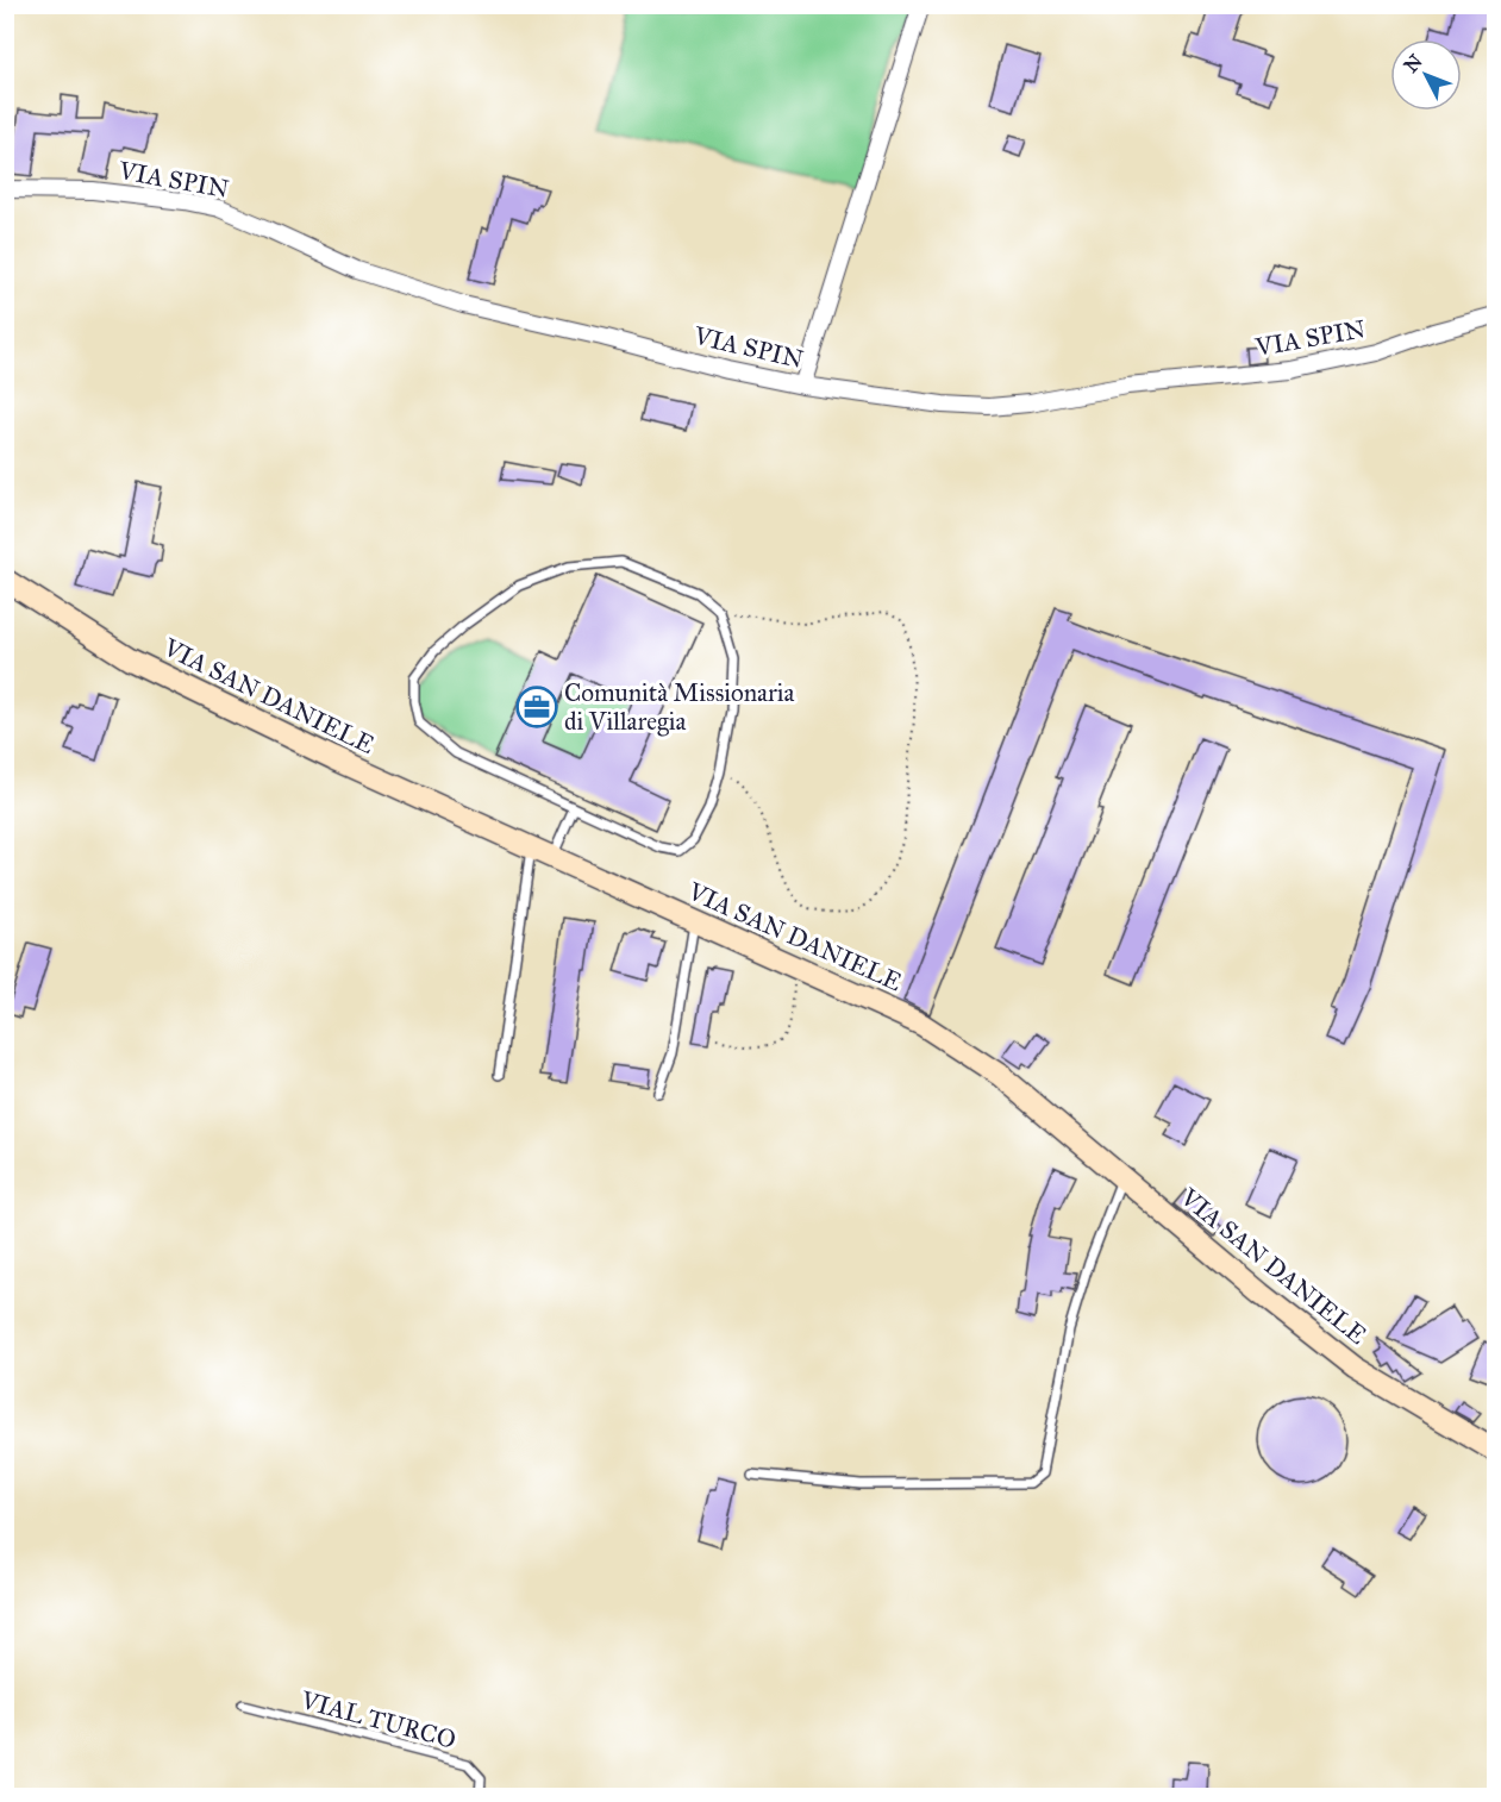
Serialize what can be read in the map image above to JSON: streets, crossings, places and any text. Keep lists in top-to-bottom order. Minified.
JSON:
{"streets":{"street":["VIA SPIN","VIA SAN DANIELE"],"lane":["VIAL TURCO"]},"places":{"office":["Comunità Missionaria di Villaregia"]},"north":"top left"}
